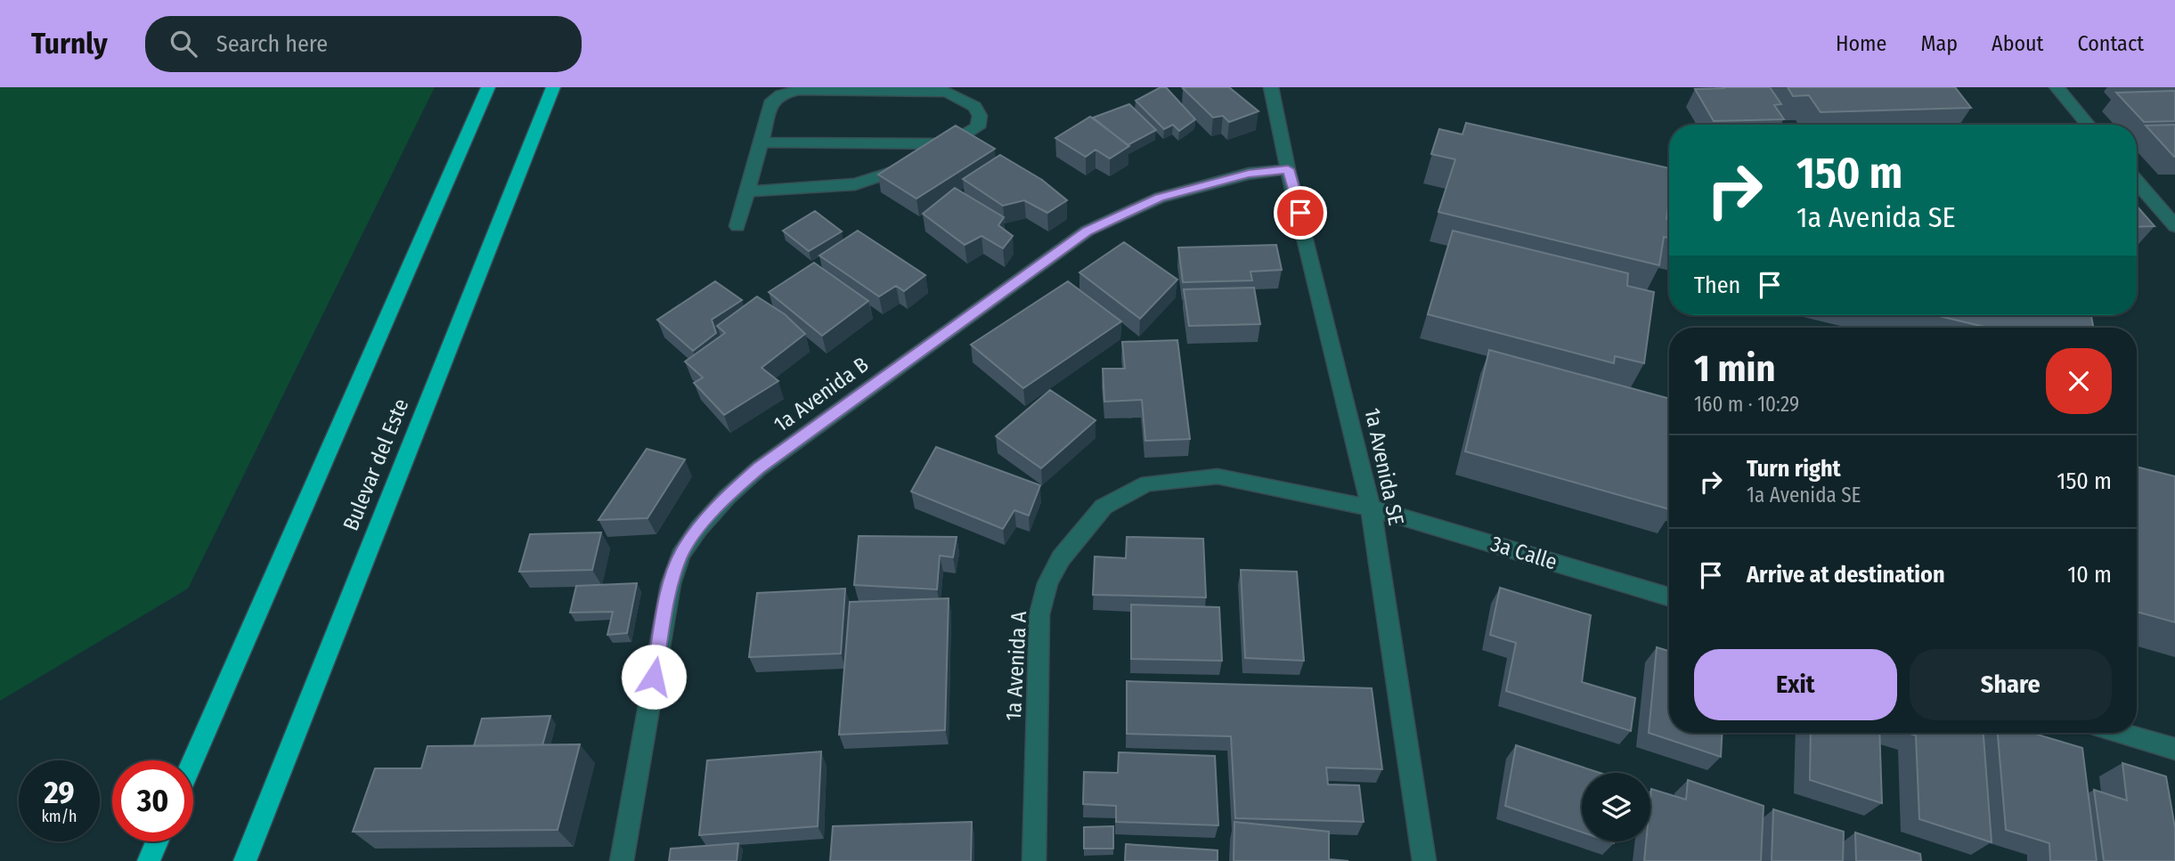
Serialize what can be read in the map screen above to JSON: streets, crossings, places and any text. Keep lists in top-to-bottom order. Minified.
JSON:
{"streets":{"highway":["Bulevar del Este"],"street":["1a Avenida B","1a Avenida SE","3a Calle","1a Avenida A"]},"crossings":[["1a Avenida B","1a Avenida SE"],["1a Avenida SE","3a Calle"],["1a Avenida SE","1a Avenida A"],["3a Calle","1a Avenida A"]],"page":{"header":"Turnly","search":"Search here","nav":["Home","Map","About","Contact"],"turn":["150 m","1a Avenida SE"],"then":"Then","heading":["1 min","160 m · 10:29"],"list":[{"name":"Turn right","note":"1a Avenida SE","value":"150 m"},{"name":"Arrive at destination","value":"10 m"}],"buttons":["Exit","Share"],"speed":"29 km/h","limit":"30"}}
